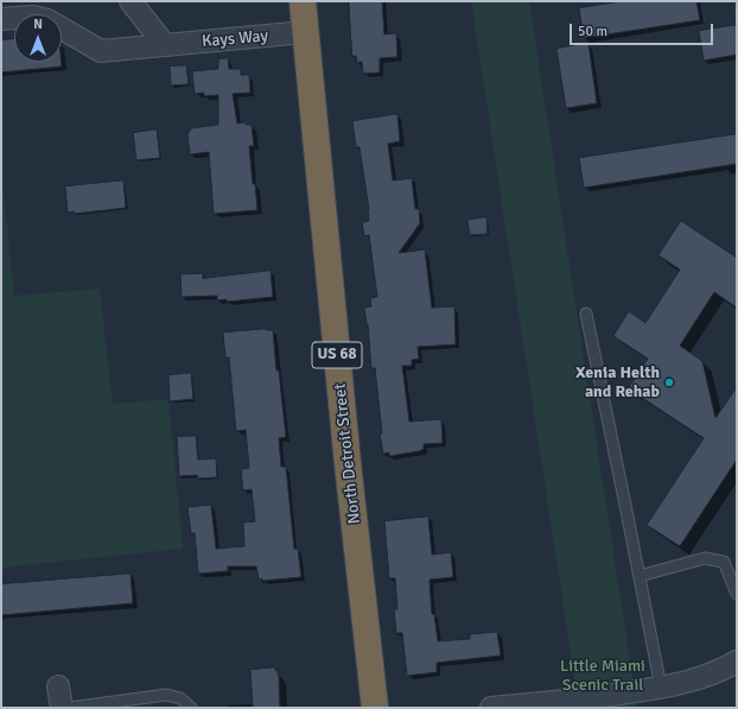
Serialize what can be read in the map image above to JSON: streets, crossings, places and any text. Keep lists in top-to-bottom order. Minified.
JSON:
{"streets":{"highway":["US 68","North Detroit Street"],"street":["Kays Way"]},"crossings":[["Kays Way","North Detroit Street"]],"parks":["Little Miami Scenic Trail"],"places":["Xenia Helth and Rehab"],"scale_bar":"50 m","north":"top"}
